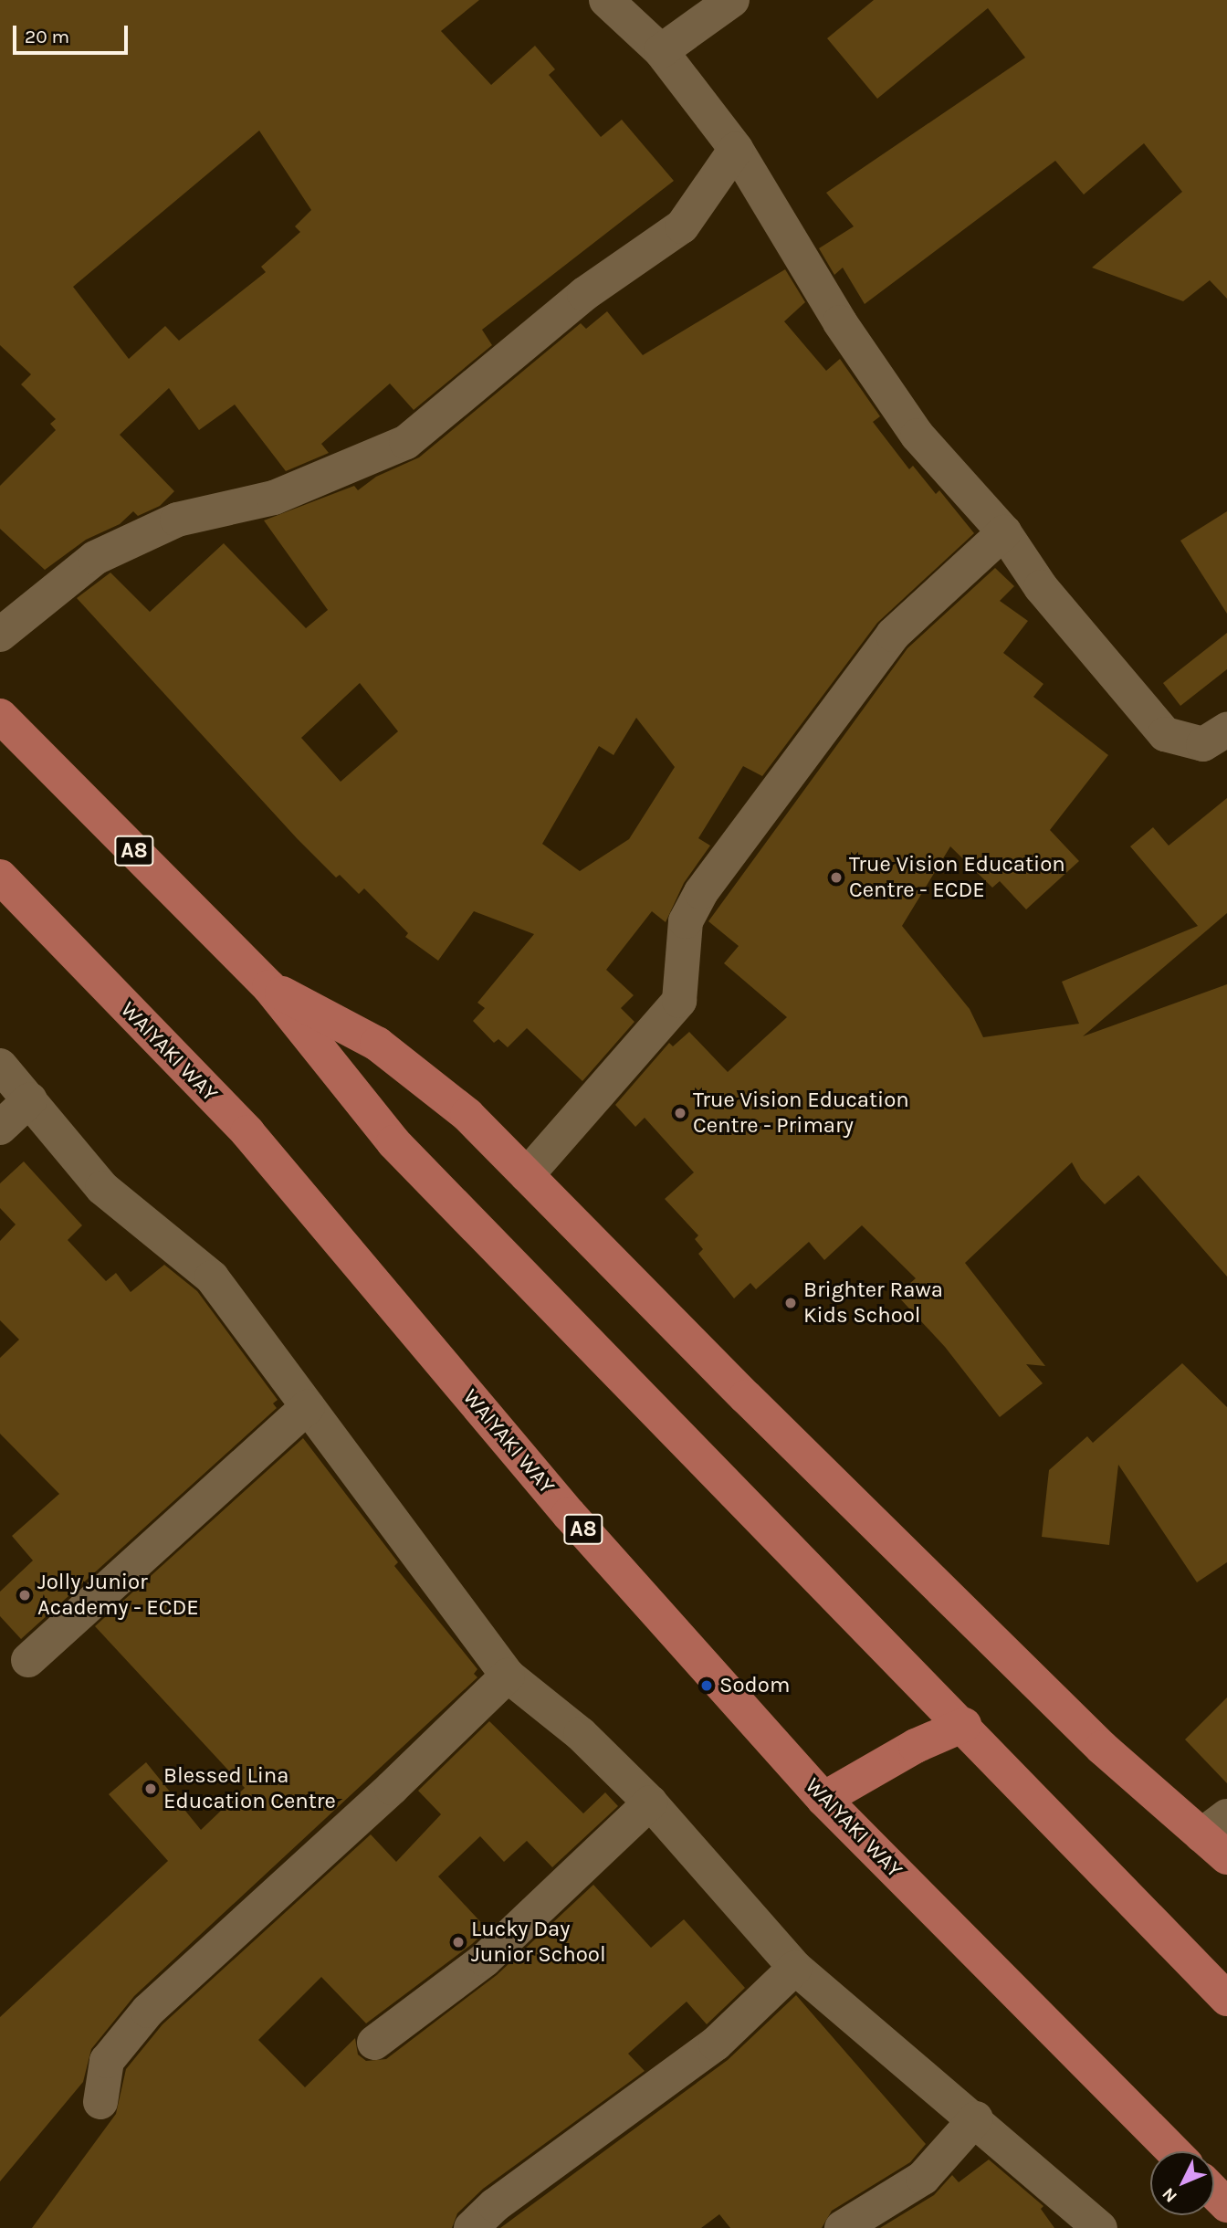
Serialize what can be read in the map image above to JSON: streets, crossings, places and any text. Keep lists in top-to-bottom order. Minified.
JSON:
{"streets":{"highway":["A8","WAIYAKI WAY"]},"places":["True Vision Education Centre - ECDE","True Vision Education Centre - Primary","Brighter Rawa Kids School","Jolly Junior Academy - ECDE","Sodom","Blessed Lina Education Centre","Lucky Day Junior School"],"scale_bar":"20 m","north":"bottom left"}
